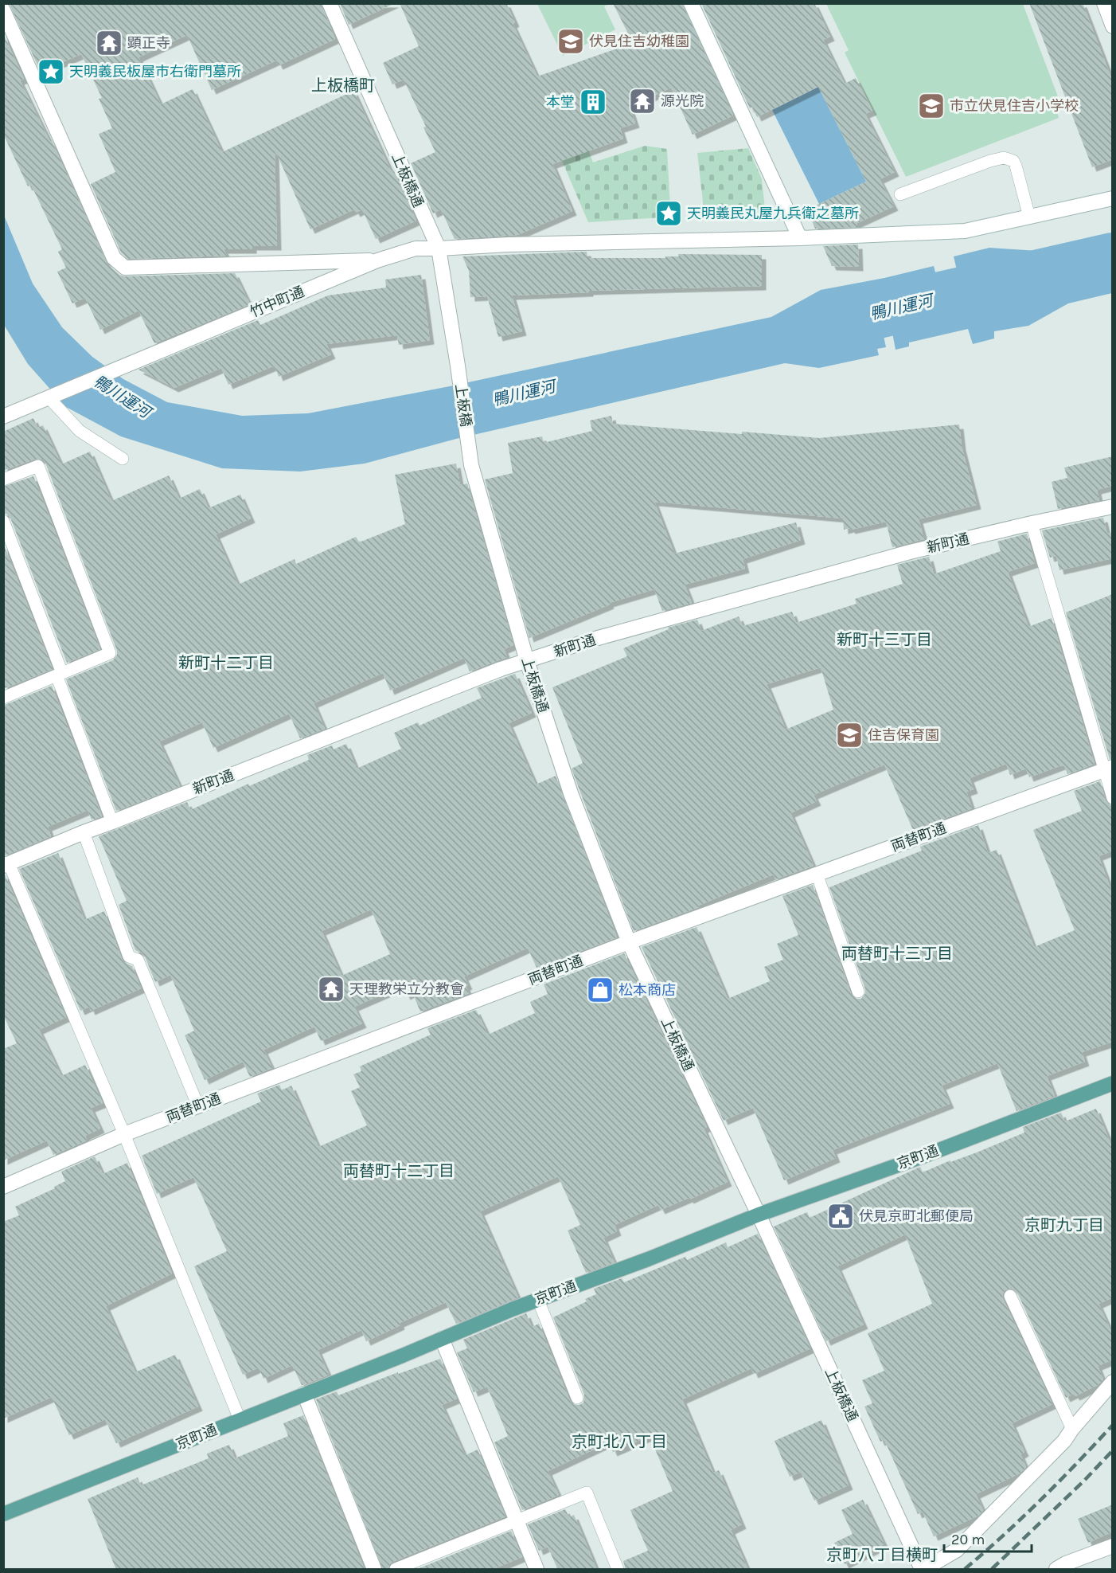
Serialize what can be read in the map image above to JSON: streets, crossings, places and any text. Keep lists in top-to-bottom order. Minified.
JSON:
{"streets":{"main road":["京町通"],"street":["上板橋通","竹中町通","上板橋","新町通","両替町通"]},"crossings":[["上板橋通","竹中町通"],["上板橋通","上板橋"],["上板橋通","新町通"],["上板橋通","両替町通"],["上板橋通","京町通"]],"districts":["上板橋町","新町十三丁目","新町十二丁目","両替町十三丁目","両替町十二丁目","京町九丁目","京町北八丁目","京町八丁目横町"],"water":["鴨川運河"],"places":{"school or university":["伏見住吉幼稚園","市立伏見住吉小学校","住吉保育園"],"temple":["顕正寺","源光院","天理教栄立分教會"],"place":["天明義民板屋市右衛門墓所","天明義民丸屋九兵衛之墓所"],"building":["本堂"],"shop":["松本商店"],"public building":["伏見京町北郵便局"]},"scale_bar":"20 m"}
